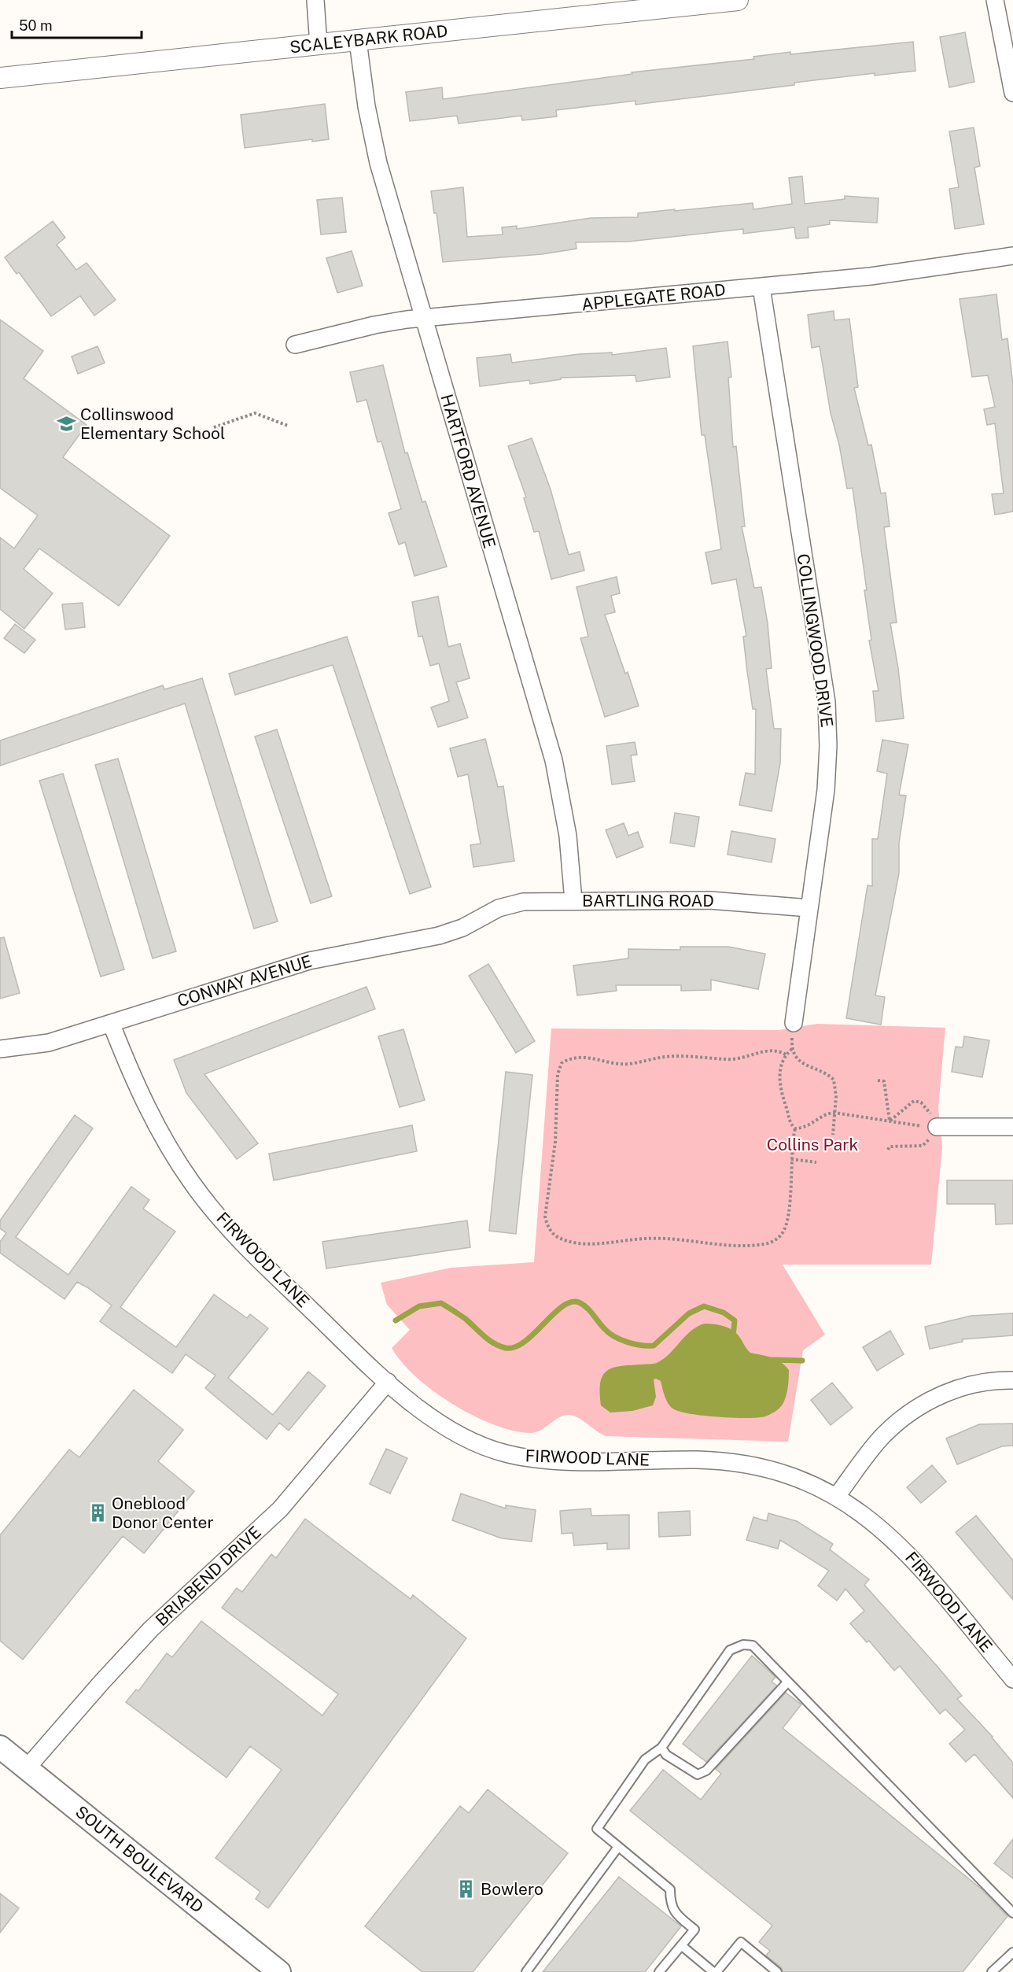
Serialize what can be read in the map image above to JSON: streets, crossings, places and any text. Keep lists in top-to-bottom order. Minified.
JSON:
{"streets":{"main road":["SOUTH BOULEVARD"],"street":["SCALEYBARK ROAD","APPLEGATE ROAD","HARTFORD AVENUE","COLLINGWOOD DRIVE","BARTLING ROAD","CONWAY AVENUE","FIRWOOD LANE","BRIABEND DRIVE"]},"crossings":[["SCALEYBARK ROAD","HARTFORD AVENUE"],["APPLEGATE ROAD","HARTFORD AVENUE"],["APPLEGATE ROAD","COLLINGWOOD DRIVE"],["HARTFORD AVENUE","BARTLING ROAD"],["COLLINGWOOD DRIVE","BARTLING ROAD"],["BARTLING ROAD","CONWAY AVENUE"],["CONWAY AVENUE","FIRWOOD LANE"],["FIRWOOD LANE","BRIABEND DRIVE"],["BRIABEND DRIVE","SOUTH BOULEVARD"]],"parks":["Collins Park"],"places":{"school or university":["Collinswood Elementary School"],"building":["Oneblood Donor Center","Bowlero"]},"scale_bar":"50 m"}
